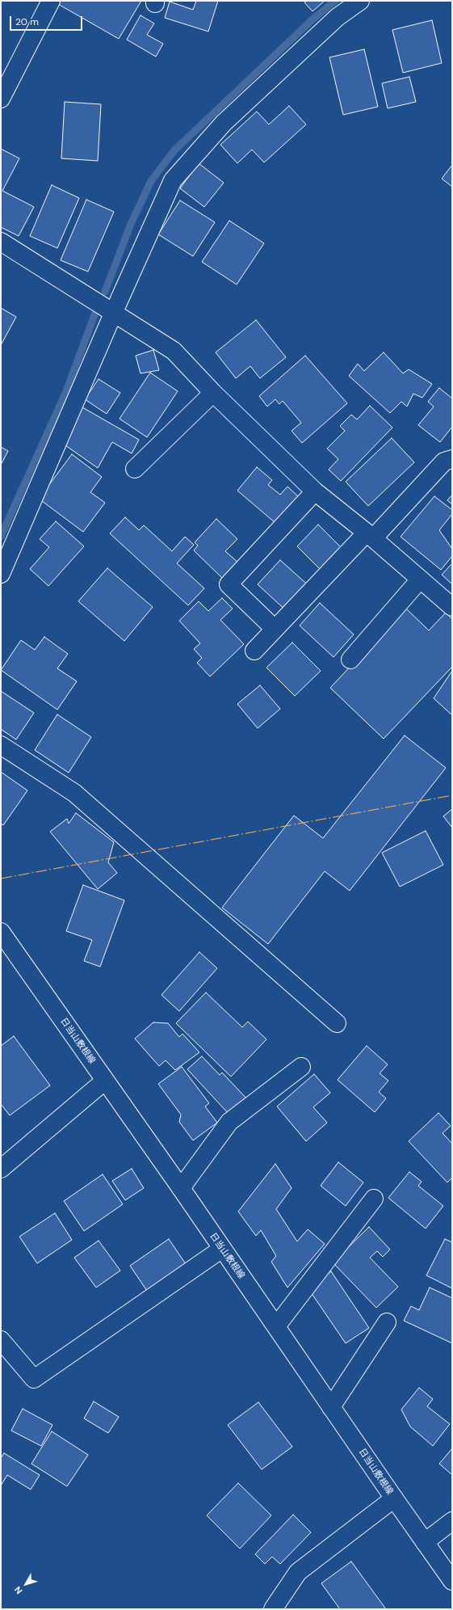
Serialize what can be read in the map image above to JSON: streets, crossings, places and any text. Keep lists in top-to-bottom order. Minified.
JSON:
{"streets":{"street":["日当山敷根線"]},"scale_bar":"20 m","north":"bottom left"}
